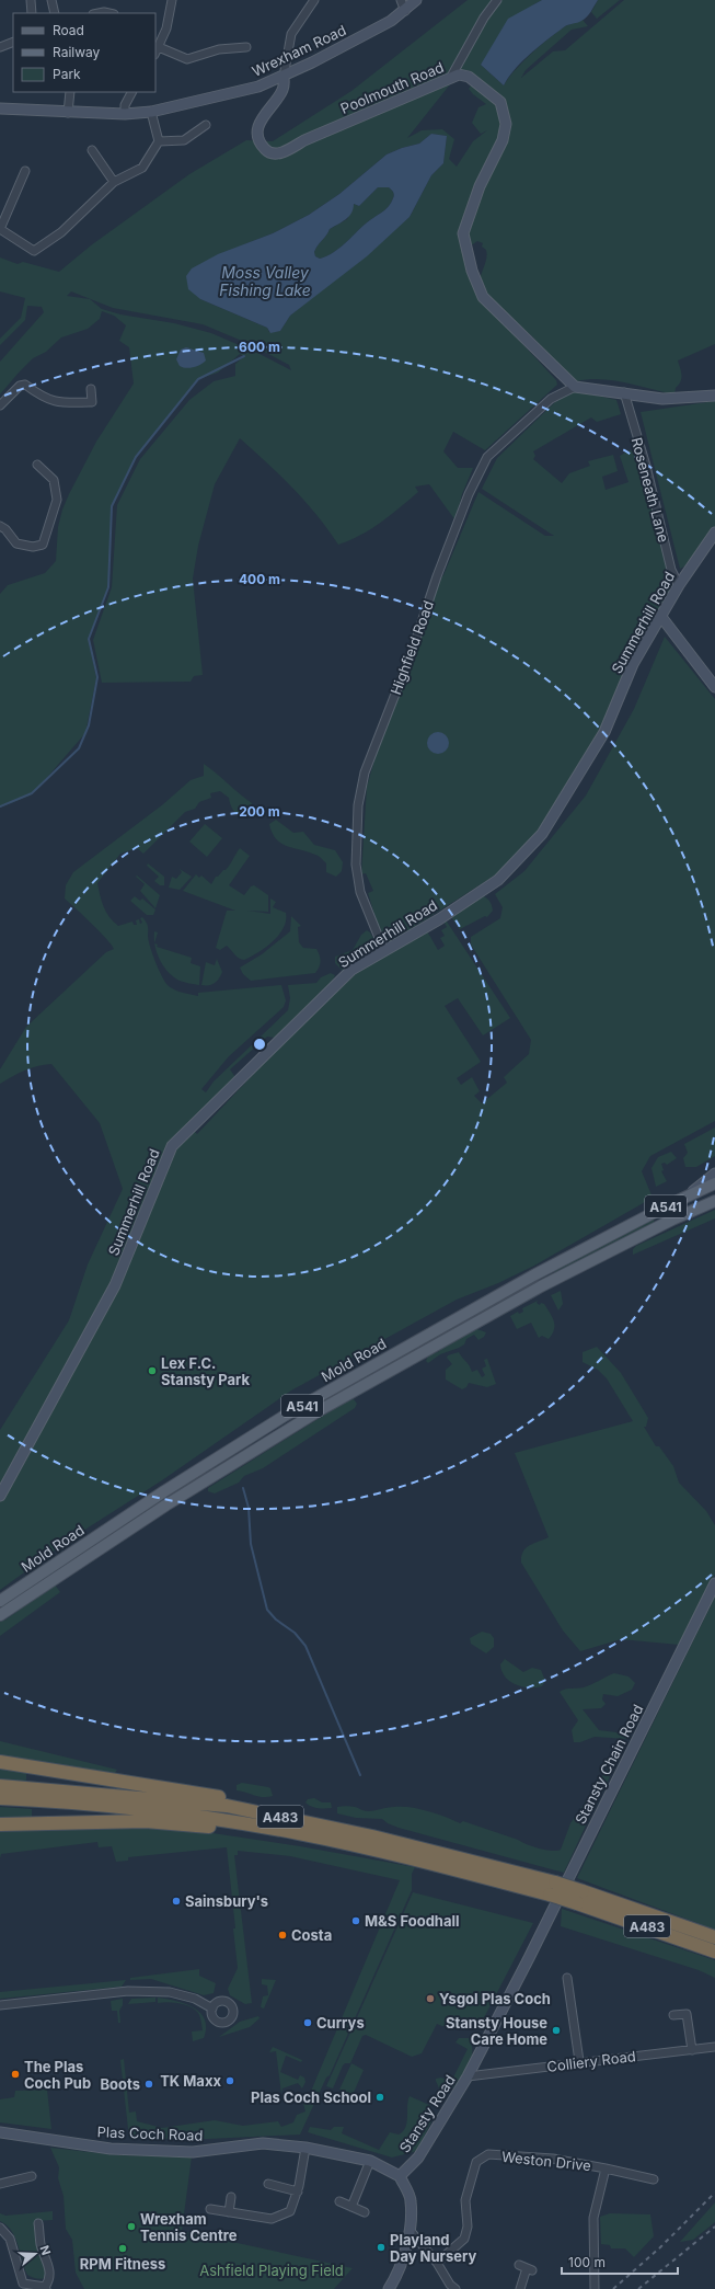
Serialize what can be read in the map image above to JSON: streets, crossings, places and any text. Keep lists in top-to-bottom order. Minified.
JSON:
{"streets":{"highway":["A483"],"main road":["A541","Mold Road"],"street":["Wrexham Road","Poolmouth Road","Roseneath Lane","Summerhill Road","Highfield Road","Stansty Chain Road","Colliery Road","Stansty Road","Plas Coch Road","Weston Drive"]},"crossings":[["Wrexham Road","Poolmouth Road"],["Poolmouth Road","Highfield Road"],["Roseneath Lane","Summerhill Road"],["Summerhill Road","Highfield Road"],["Stansty Chain Road","Stansty Road"],["Colliery Road","Stansty Road"],["Stansty Road","Plas Coch Road"]],"water":["Moss Valley Fishing Lake"],"parks":["Ashfield Playing Field"],"places":["Lex F.C. Stansty Park","Sainsbury's","M&S Foodhall","Costa","Ysgol Plas Coch","Currys","Stansty House Care Home","The Plas Coch Pub","TK Maxx","Boots","Plas Coch School","Wrexham Tennis Centre","Playland Day Nursery","RPM Fitness"],"legend":["Road","Railway","Park"],"scale_bar":"100 m","north":"right","rings":["600 m","400 m","200 m"]}
